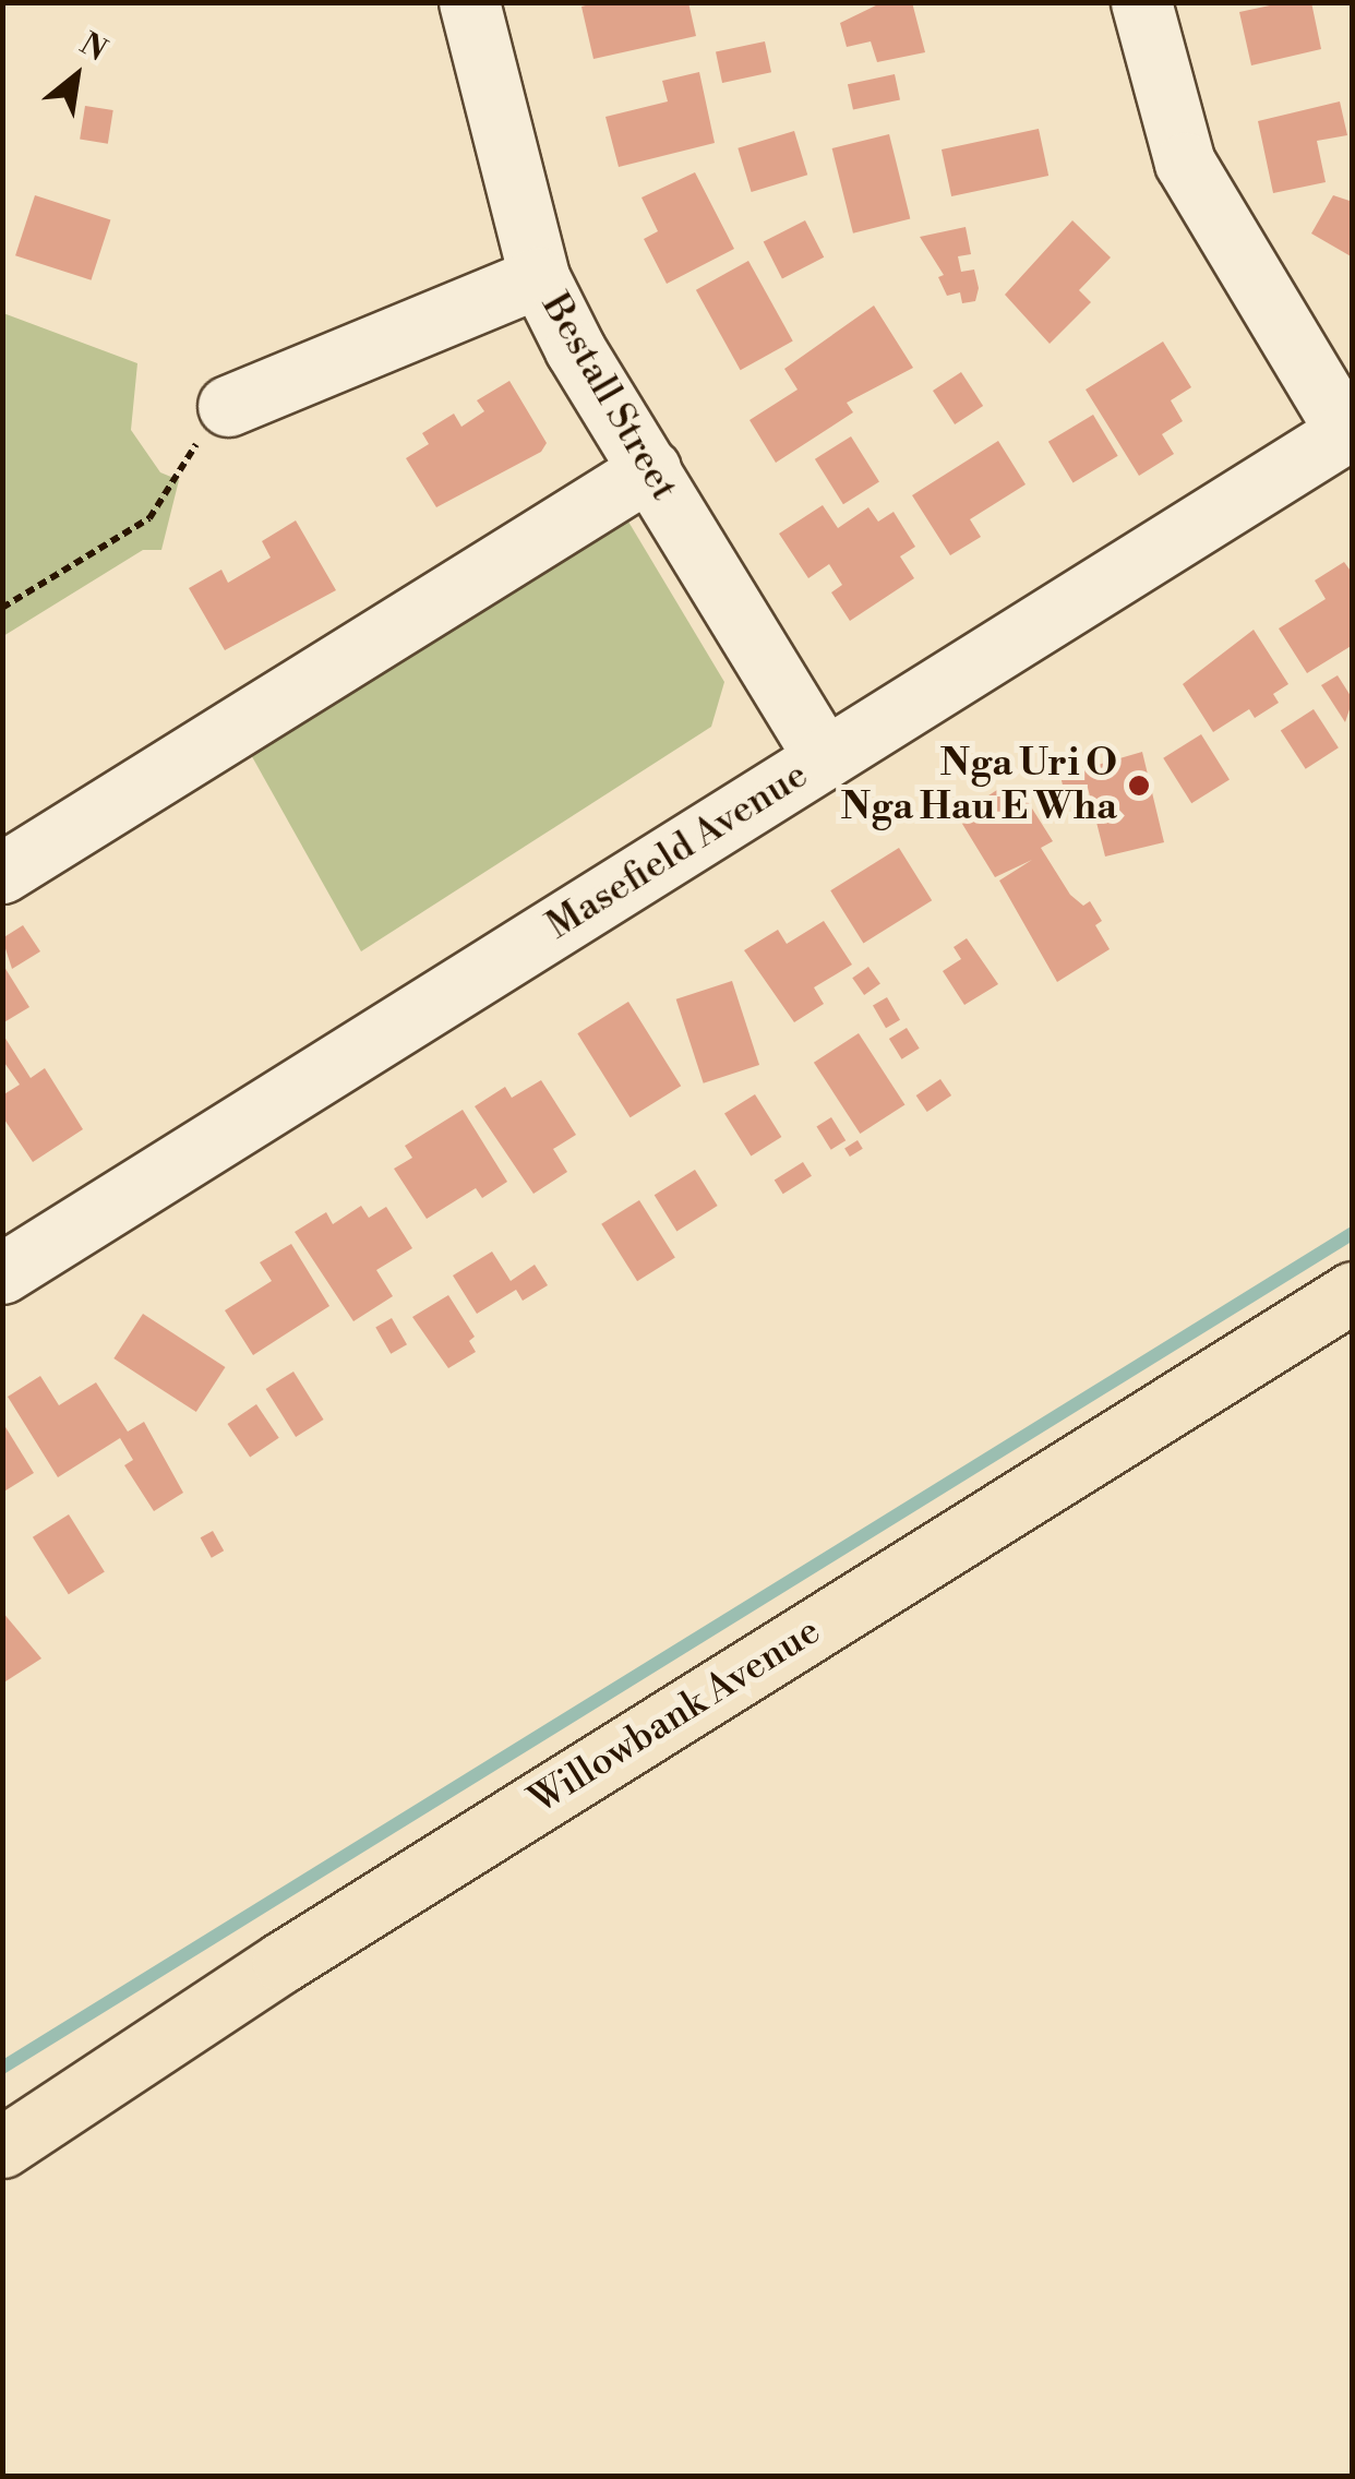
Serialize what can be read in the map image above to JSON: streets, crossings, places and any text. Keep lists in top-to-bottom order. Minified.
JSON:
{"streets":{"main road":["Willowbank Avenue"],"street":["Bestall Street","Masefield Avenue"]},"crossings":[["Bestall Street","Masefield Avenue"]],"places":["Nga Uri O Nga Hau E Wha"],"north":"top right"}
